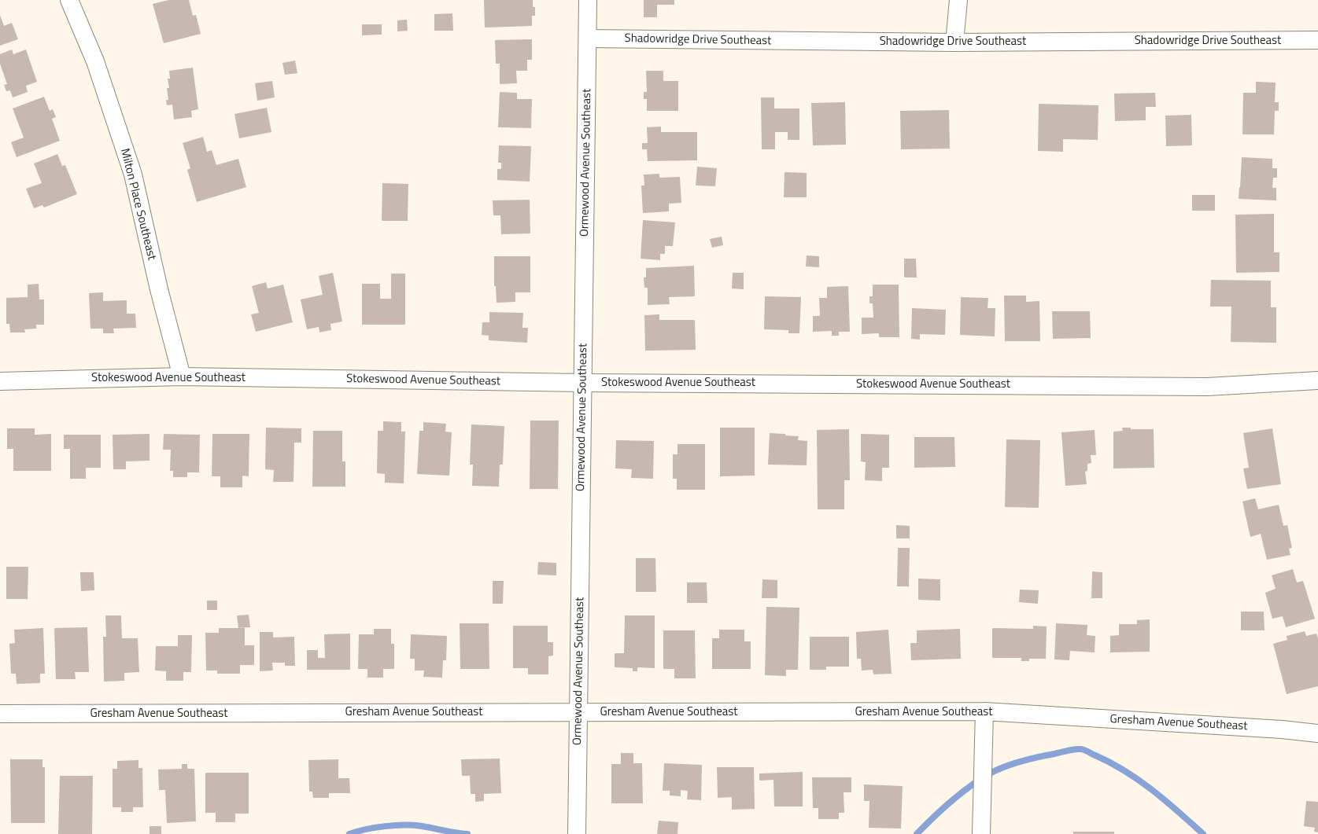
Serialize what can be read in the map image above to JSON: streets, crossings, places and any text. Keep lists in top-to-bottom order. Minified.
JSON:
{"streets":{"street":["Shadowridge Drive Southeast","Ormewood Avenue Southeast","Milton Place Southeast","Stokeswood Avenue Southeast","Gresham Avenue Southeast"]},"crossings":[["Shadowridge Drive Southeast","Ormewood Avenue Southeast"],["Ormewood Avenue Southeast","Stokeswood Avenue Southeast"],["Ormewood Avenue Southeast","Gresham Avenue Southeast"],["Milton Place Southeast","Stokeswood Avenue Southeast"]]}
